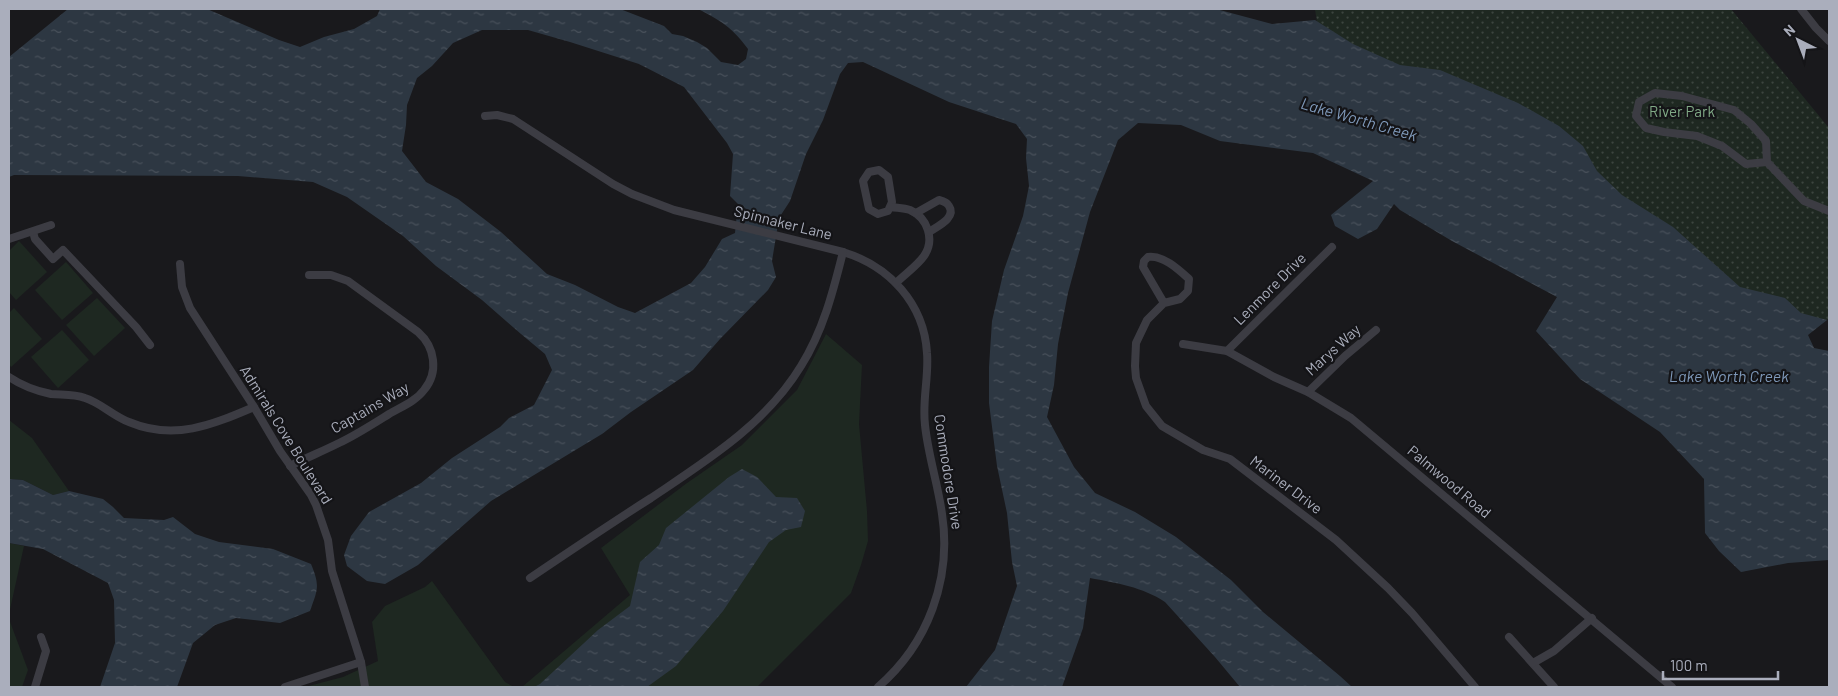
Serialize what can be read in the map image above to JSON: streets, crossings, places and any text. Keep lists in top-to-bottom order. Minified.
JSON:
{"streets":{"street":["Spinnaker Lane","Lenmore Drive","Marys Way","Captains Way","Admirals Cove Boulevard","Commodore Drive","Palmwood Road","Mariner Drive"]},"crossings":[["Spinnaker Lane","Commodore Drive"],["Lenmore Drive","Palmwood Road"],["Marys Way","Palmwood Road"],["Captains Way","Admirals Cove Boulevard"]],"water":["Lake Worth Creek"],"parks":["River Park"],"scale_bar":"100 m","north":"top left"}
